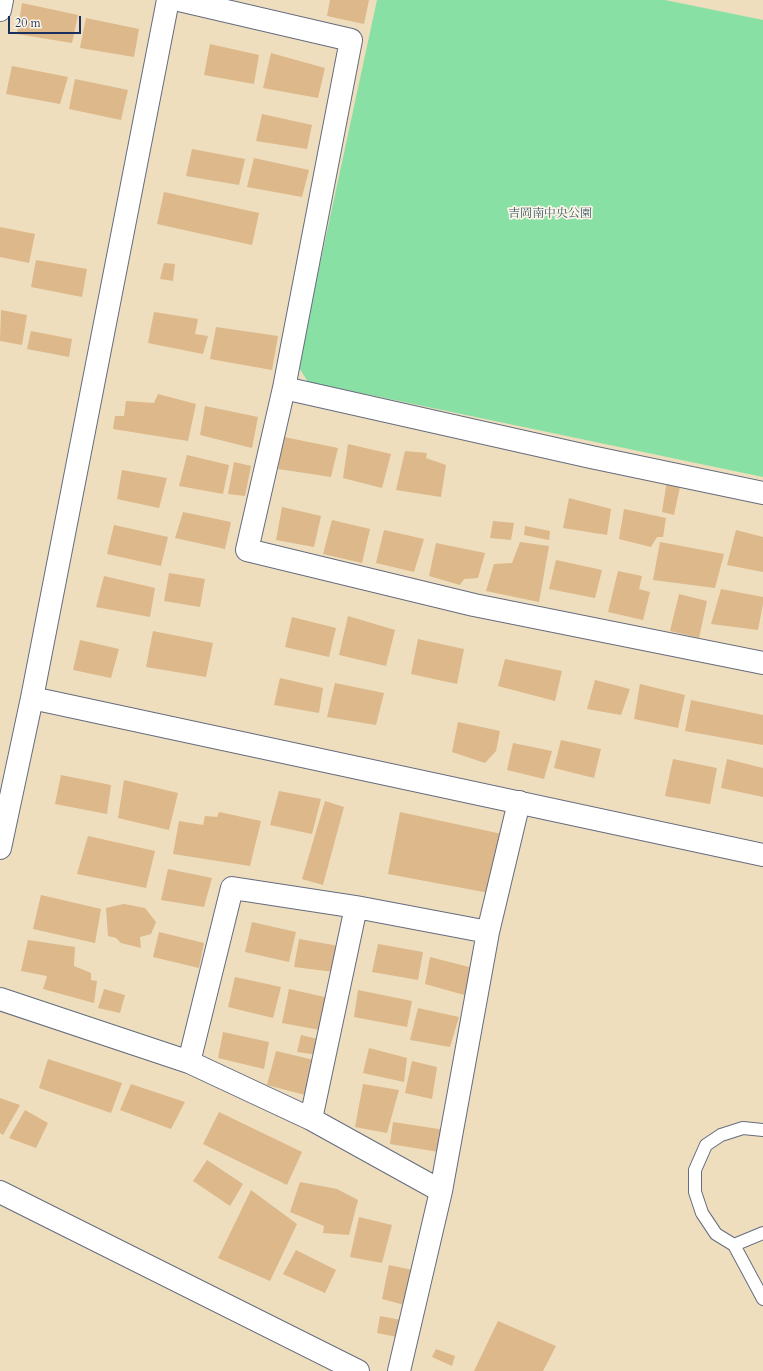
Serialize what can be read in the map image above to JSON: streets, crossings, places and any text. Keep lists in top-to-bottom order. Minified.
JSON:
{"parks":["吉岡南中央公園"],"scale_bar":"20 m"}
